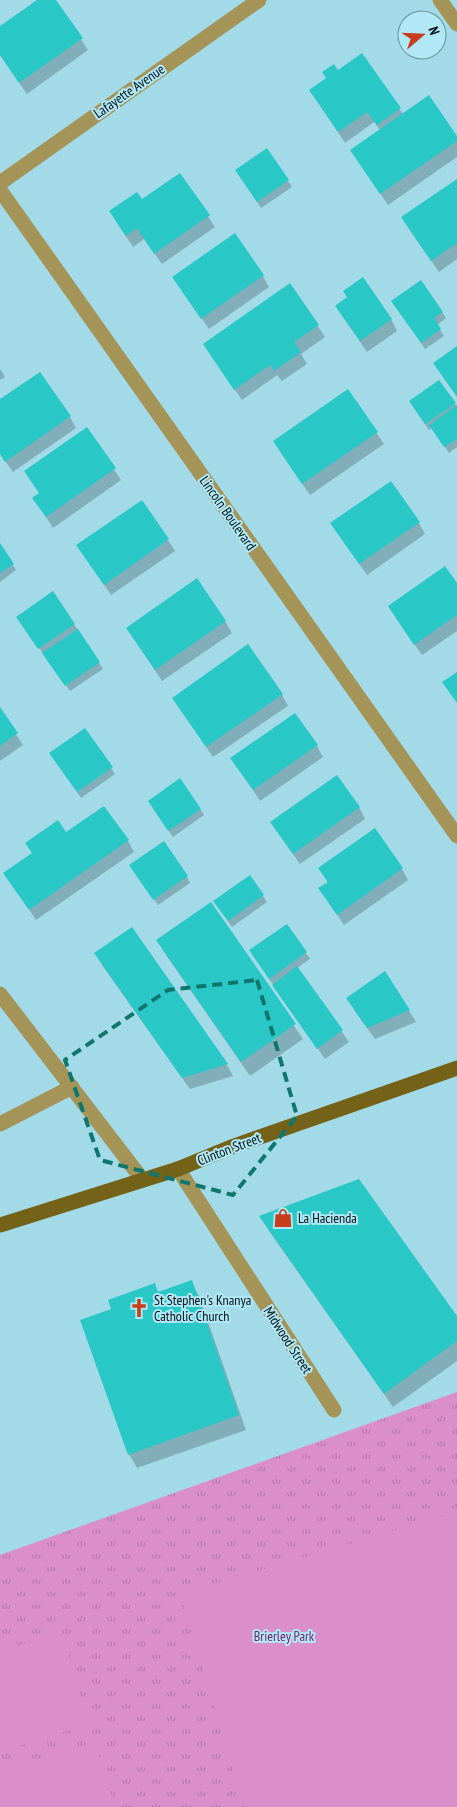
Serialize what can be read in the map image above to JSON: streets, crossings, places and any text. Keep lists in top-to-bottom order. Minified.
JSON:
{"streets":{"main road":["Clinton Street"],"street":["Lafayette Avenue","Lincoln Boulevard","Midwood Street"]},"crossings":[["Clinton Street","Midwood Street"]],"parks":["Brierley Park"],"places":{"shop":["La Hacienda"],"church":["St Stephen's Knanya Catholic Church"]},"north":"right"}
